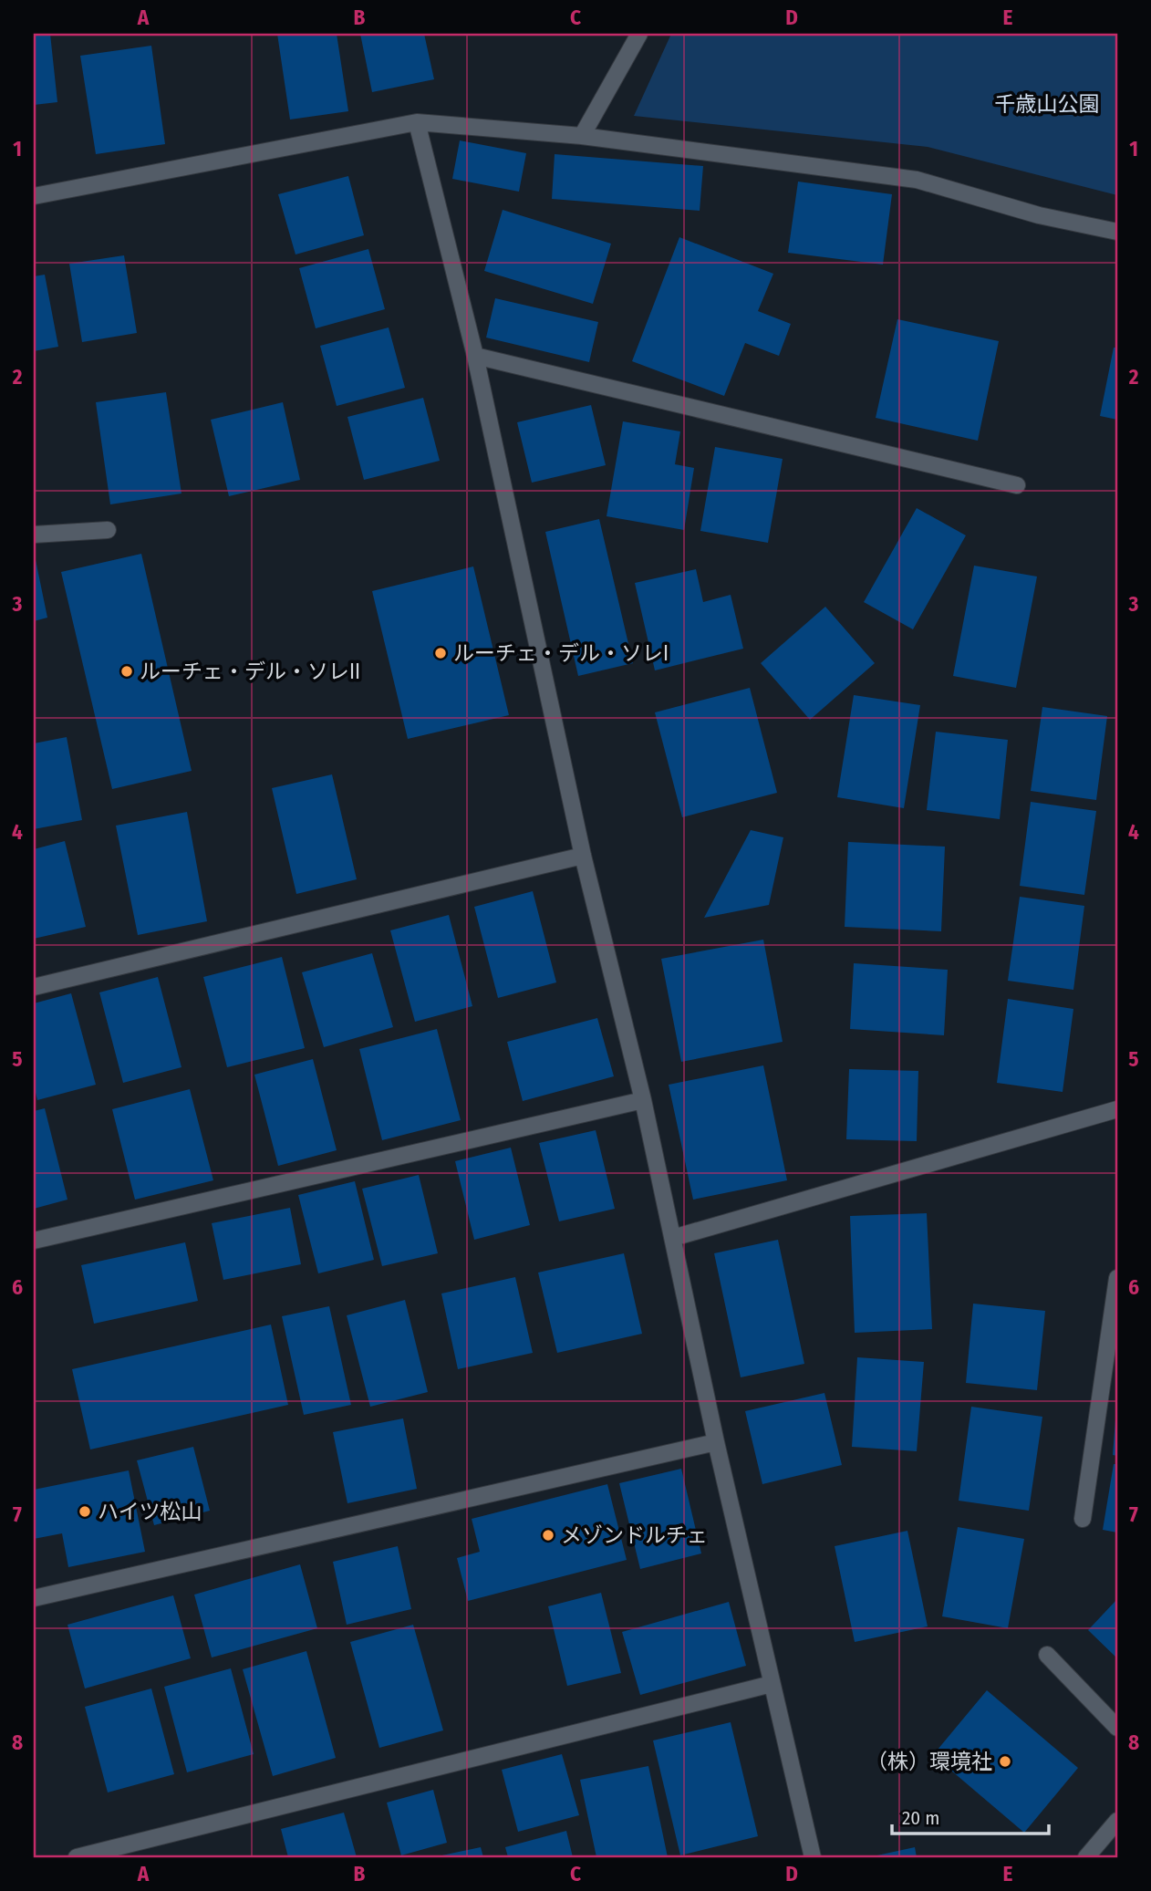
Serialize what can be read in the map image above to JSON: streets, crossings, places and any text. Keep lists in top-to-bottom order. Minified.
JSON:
{"parks":["千歳山公園"],"places":["ルーチェ・デル・ソレI","ルーチェ・デル・ソレII","ハイツ松山","メゾンドルチェ","（株）環境社"],"scale_bar":"20 m","grid":{"columns":["A","B","C","D","E"],"rows":["1","2","3","4","5","6","7","8"]}}
